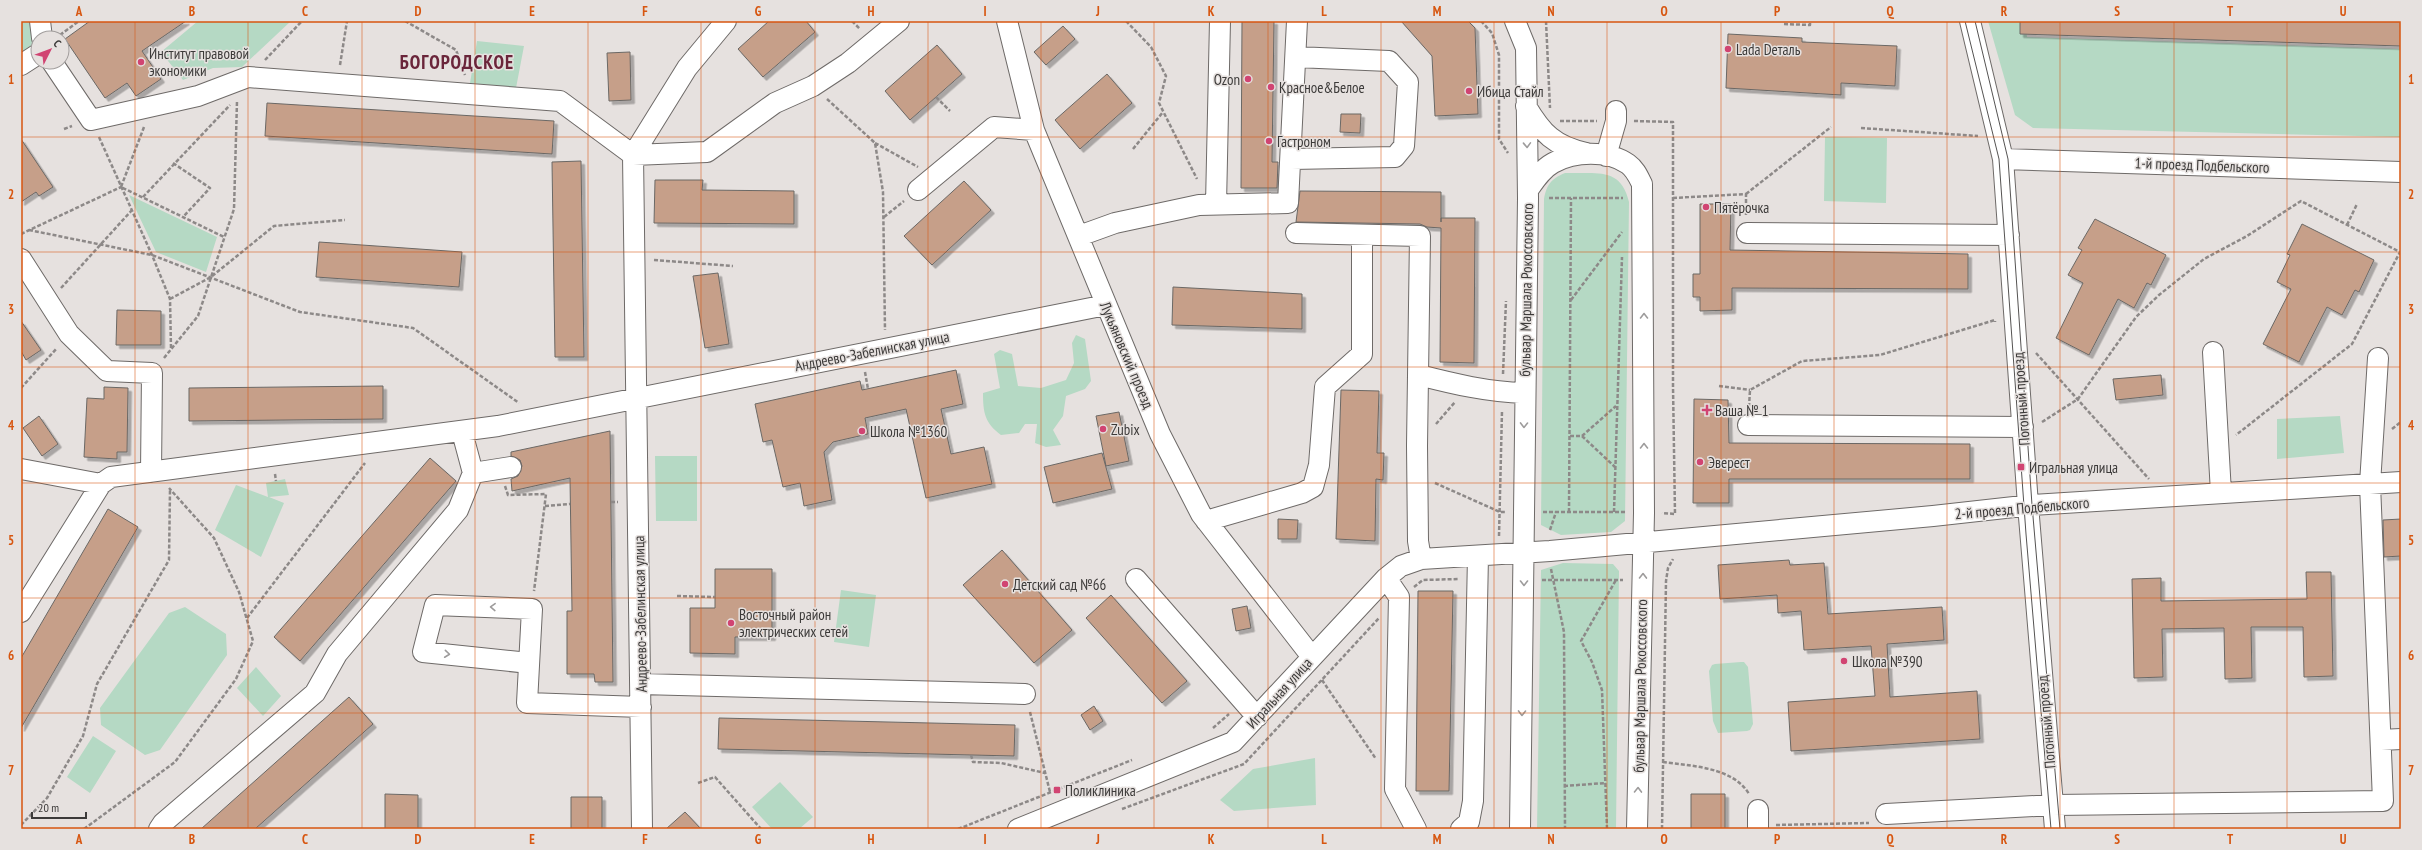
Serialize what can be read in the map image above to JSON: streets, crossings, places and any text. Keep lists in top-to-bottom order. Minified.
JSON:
{"streets":{"street":["1-й проезд Подбельского","бульвар Маршала Рокоссовского","Андреево-Забелинская улица","Лукьяновский проезд","Погонный проезд","2-й проезд Подбельского","Игральная улица"]},"crossings":[["1-й проезд Подбельского","Погонный проезд"],["бульвар Маршала Рокоссовского","2-й проезд Подбельского"],["бульвар Маршала Рокоссовского","Игральная улица"],["Андреево-Забелинская улица","Лукьяновский проезд"],["Лукьяновский проезд","Игральная улица"],["Погонный проезд","2-й проезд Подбельского"]],"districts":["БОГОРОДСКОЕ"],"places":{"other":["Lada Dеталь","Институт правовой экономики","Ozon","Красное&Белое","Ибица Стайл","Гастроном","Пятёрочка","Zubix","Школа №1360","Эверест","Детский сад №66","Восточный район электрических сетей","Школа №390"],"health":["Ваша № 1"],"transit":["Игральная улица","Поликлиника"]},"scale_bar":"20 m","north":"top right","grid":{"columns":["A","B","C","D","E","F","G","H","I","J","K","L","M","N","O","P","Q","R","S","T","U"],"rows":["1","2","3","4","5","6","7"]}}
